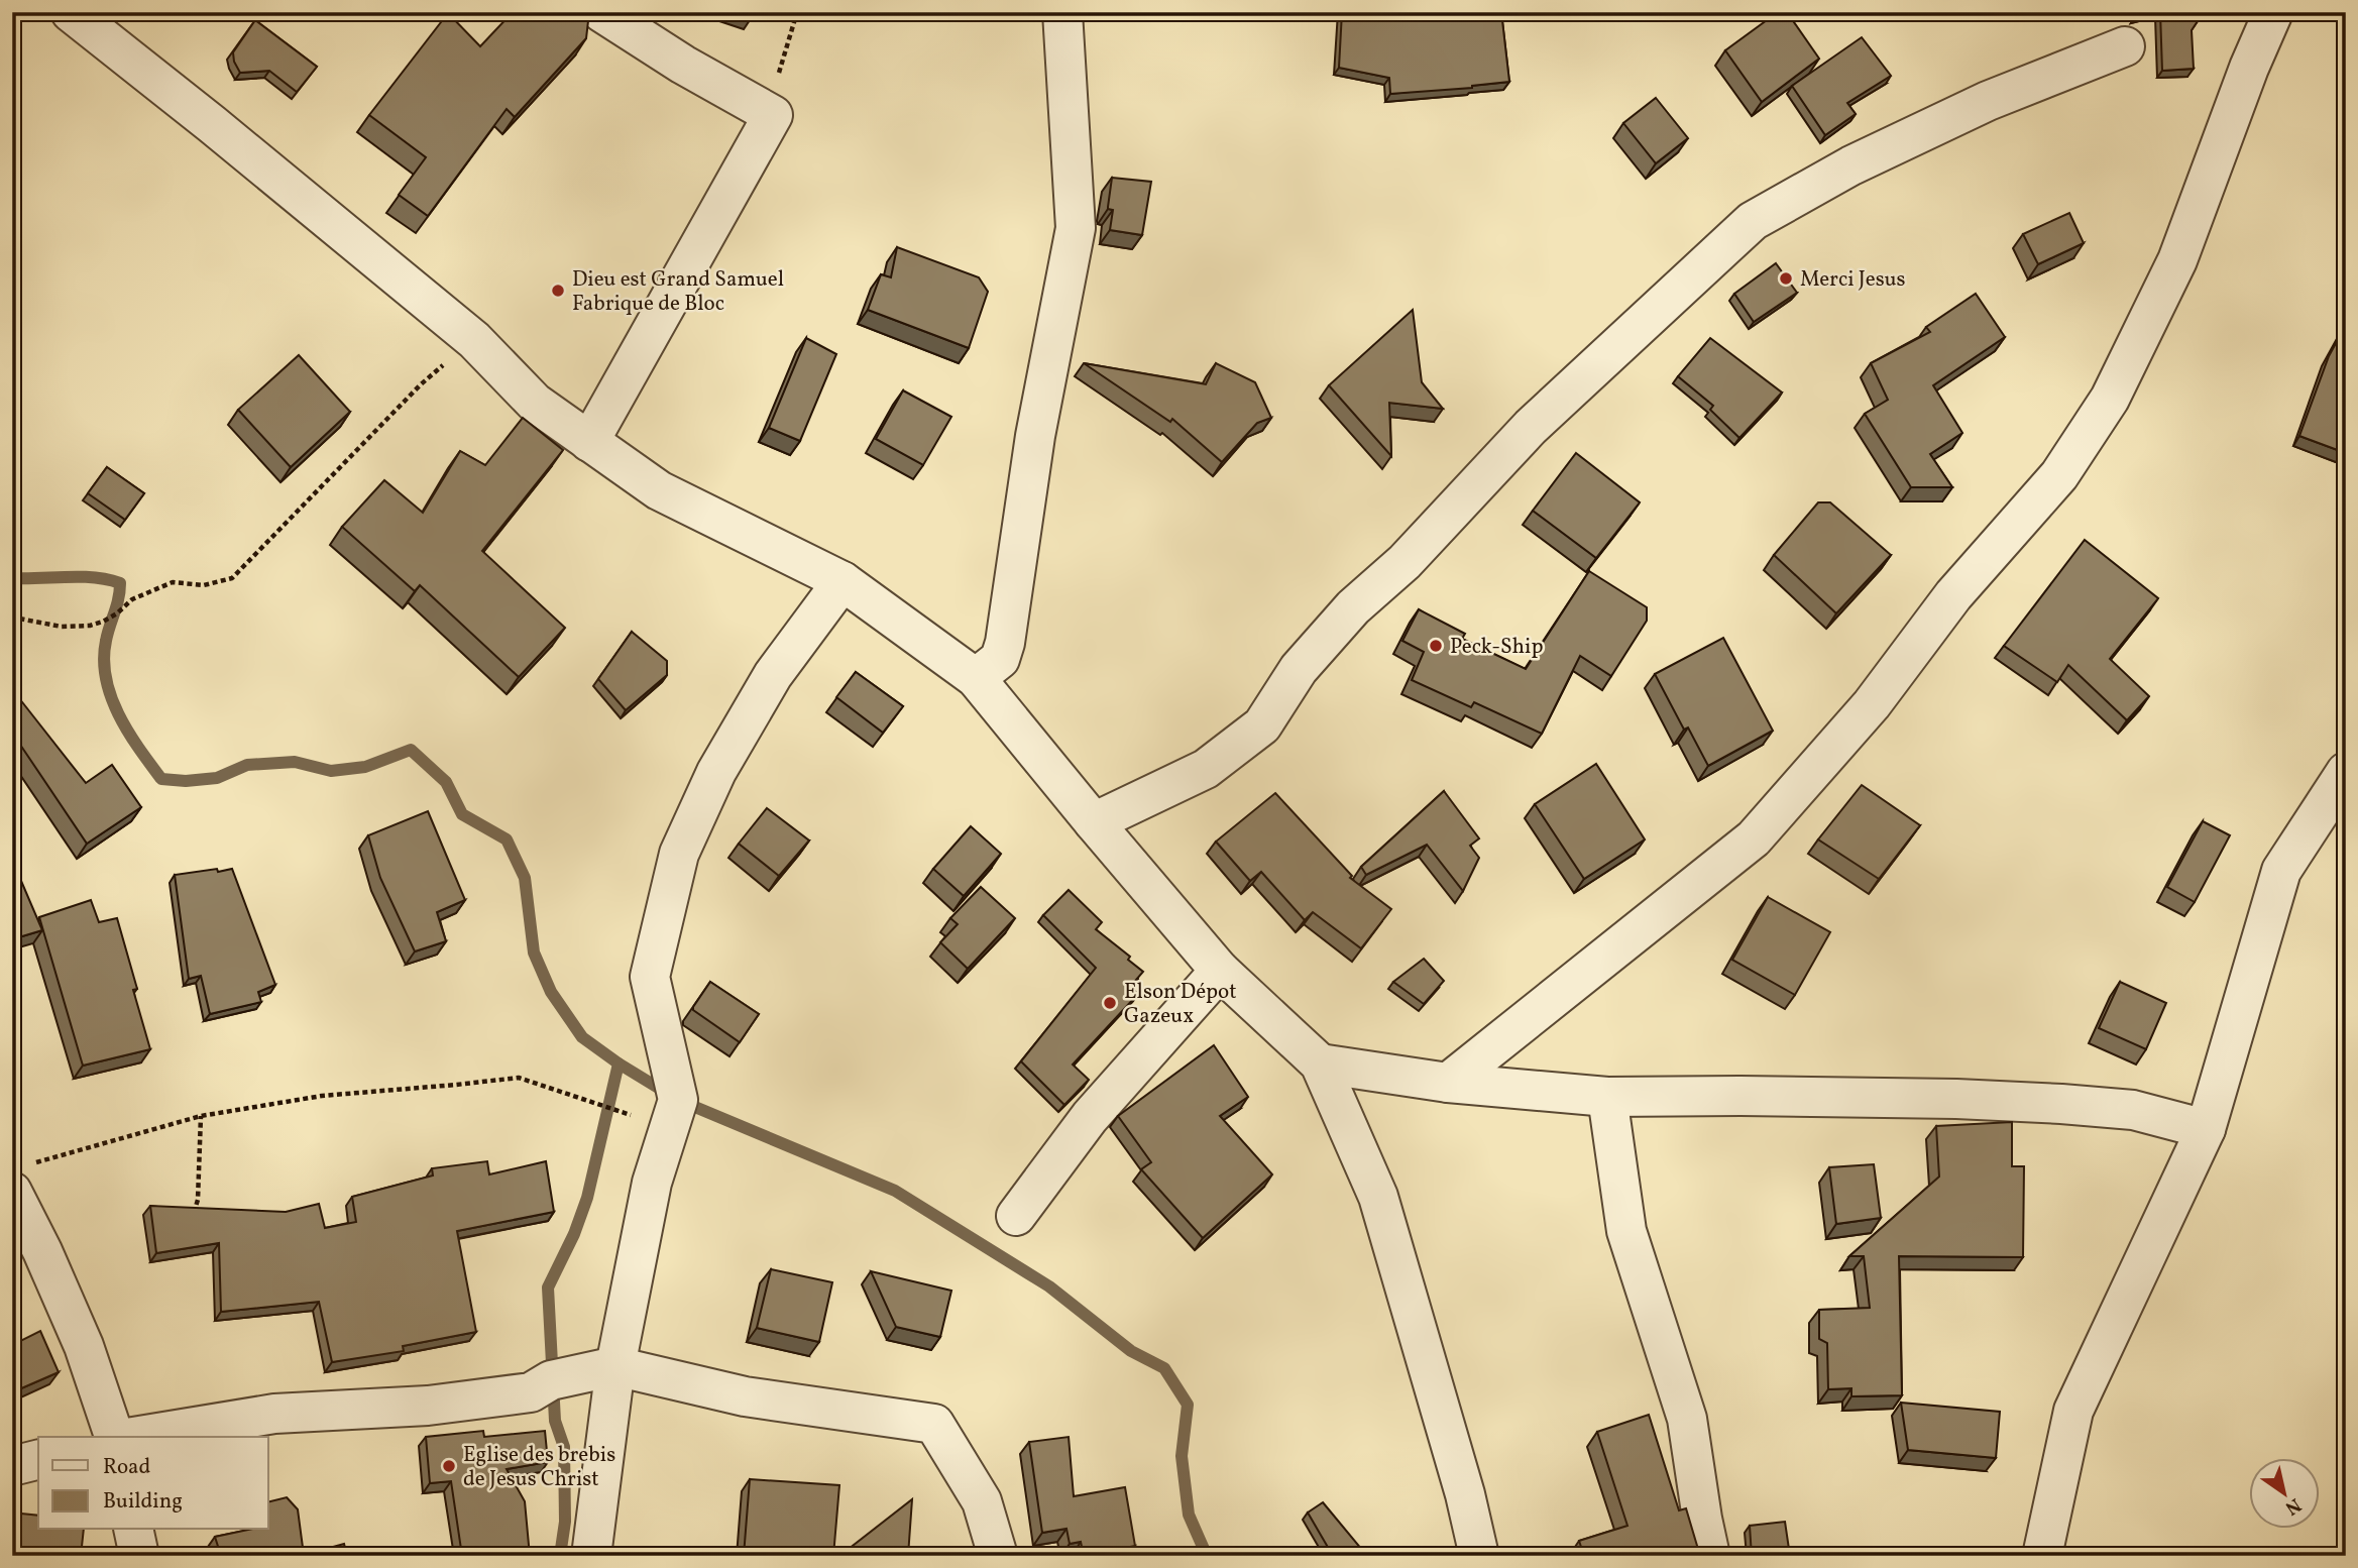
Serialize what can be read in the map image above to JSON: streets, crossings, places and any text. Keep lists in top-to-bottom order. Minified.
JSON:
{"places":["Merci Jesus","Dieu est Grand Samuel Fabrique de Bloc","Peck-Ship","Elson Dépot Gazeux","Eglise des brebis de Jesus Christ"],"legend":["Road","Building"],"north":"bottom right"}
